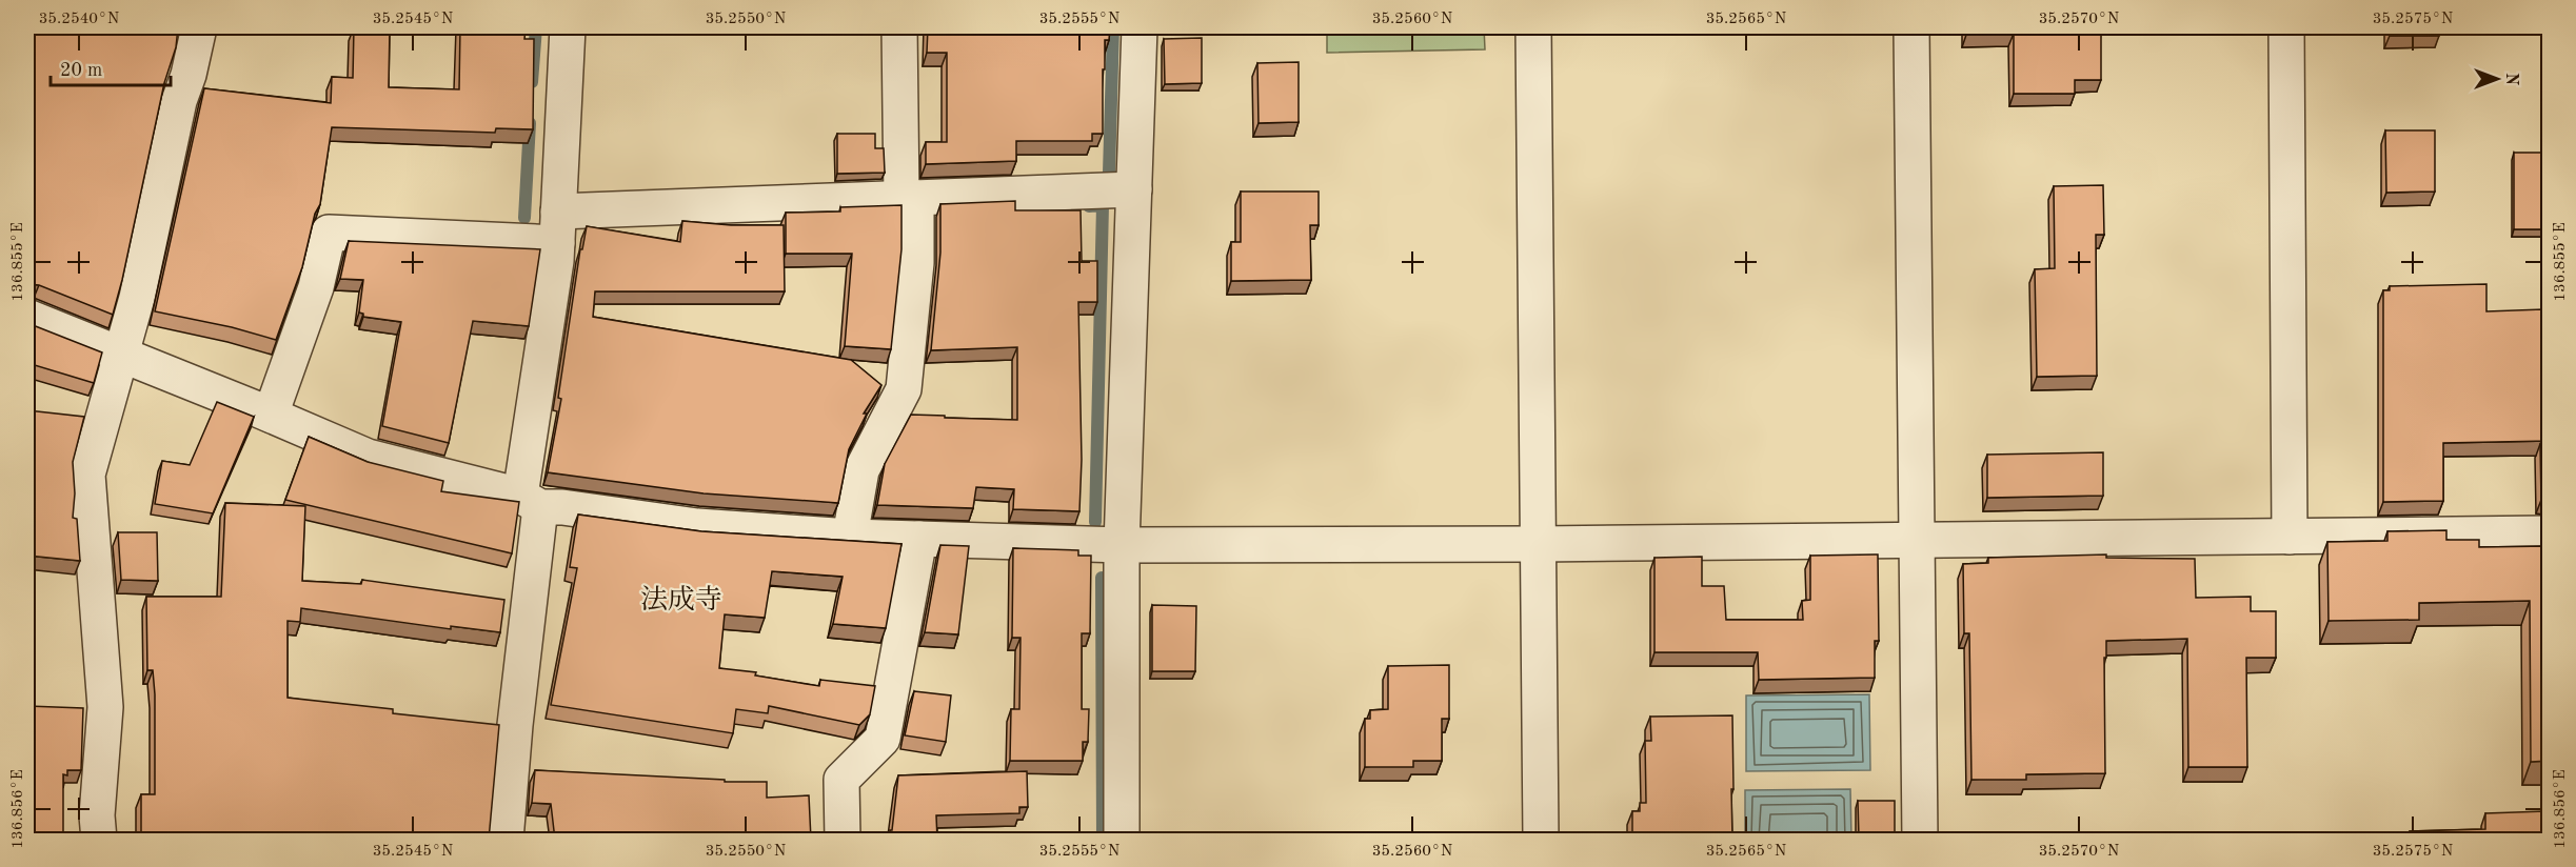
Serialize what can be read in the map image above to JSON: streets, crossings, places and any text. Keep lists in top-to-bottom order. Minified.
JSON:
{"districts":["法成寺"],"scale_bar":"20 m","north":"right","coordinates":["35.2540°N","35.2545°N","35.2550°N","35.2555°N","35.2560°N","35.2565°N","35.2570°N","35.2575°N","136.855°E","136.856°E"]}
